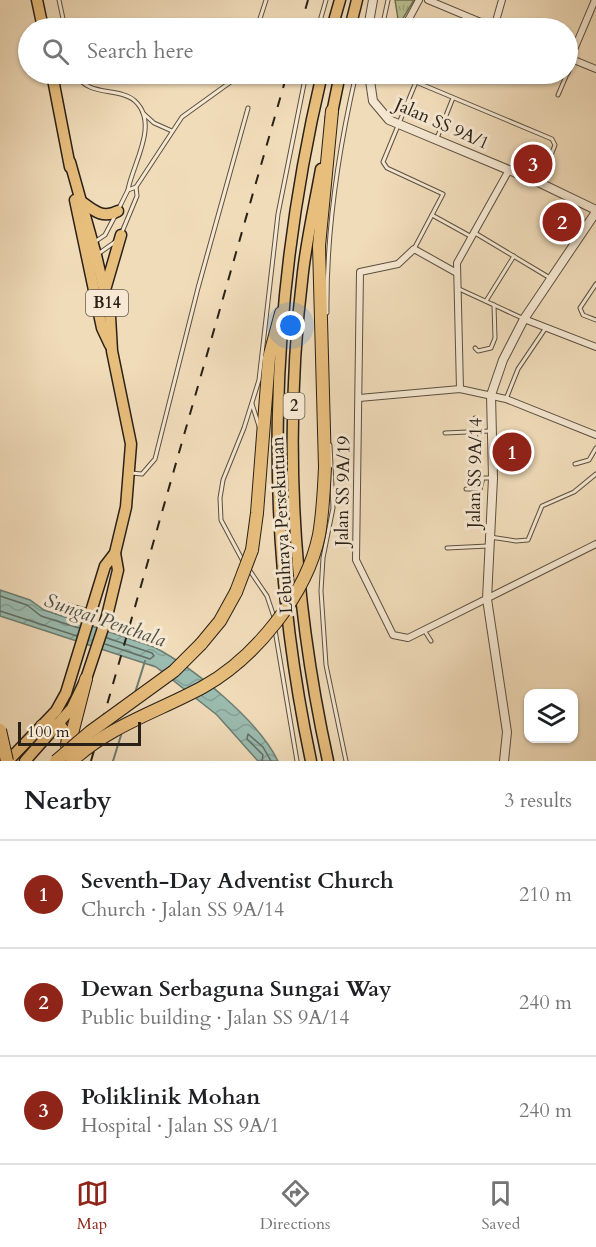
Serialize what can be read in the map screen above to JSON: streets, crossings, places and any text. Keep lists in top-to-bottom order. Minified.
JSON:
{"streets":{"main road":["B14","2","Lebuhraya Persekutuan"],"street":["Jalan SS 9A/1","Jalan SS 9A/14","Jalan SS 9A/19"]},"crossings":[["Jalan SS 9A/1","Jalan SS 9A/14"],["Jalan SS 9A/14","Jalan SS 9A/19"]],"water":["Sungai Penchala"],"scale_bar":"100 m","page":{"search":"Search here","pins":["3","2","1"],"scale":"100 m","heading":["Nearby","3 results"],"list":[{"mark":"1","name":"Seventh-Day Adventist Church","note":"Church · Jalan SS 9A/14","value":"210 m"},{"mark":"2","name":"Dewan Serbaguna Sungai Way","note":"Public building · Jalan SS 9A/14","value":"240 m"},{"mark":"3","name":"Poliklinik Mohan","note":"Hospital · Jalan SS 9A/1","value":"240 m"}],"nav":["Map","Directions","Saved"]}}
